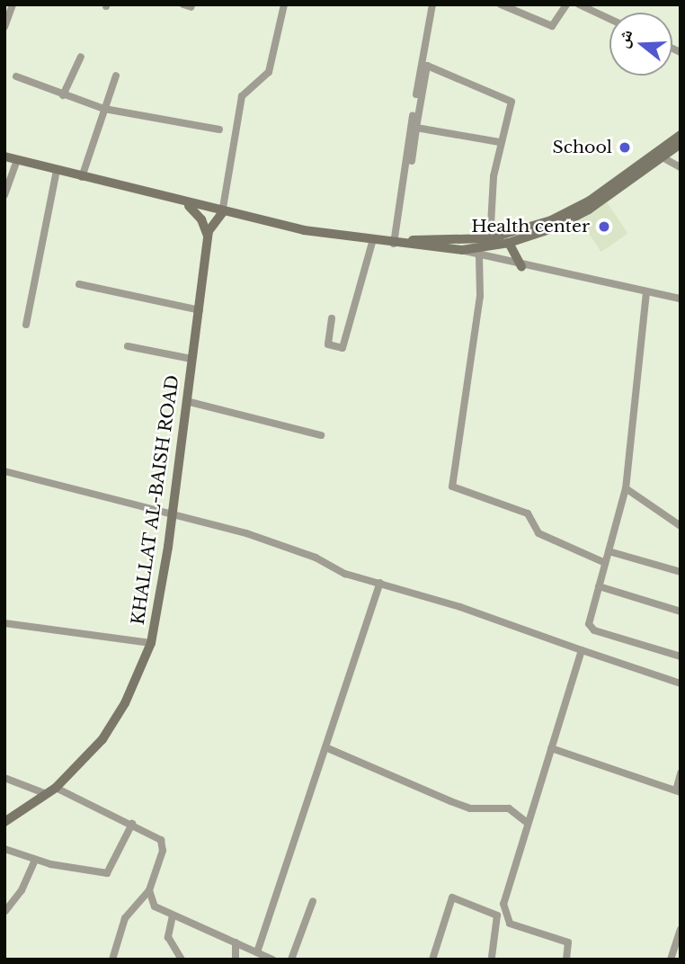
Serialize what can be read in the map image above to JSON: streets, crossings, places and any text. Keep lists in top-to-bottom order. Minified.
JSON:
{"streets":{"street":["KHALLAT AL-BAISH ROAD"]},"places":["School","Health center"],"north":"left"}
